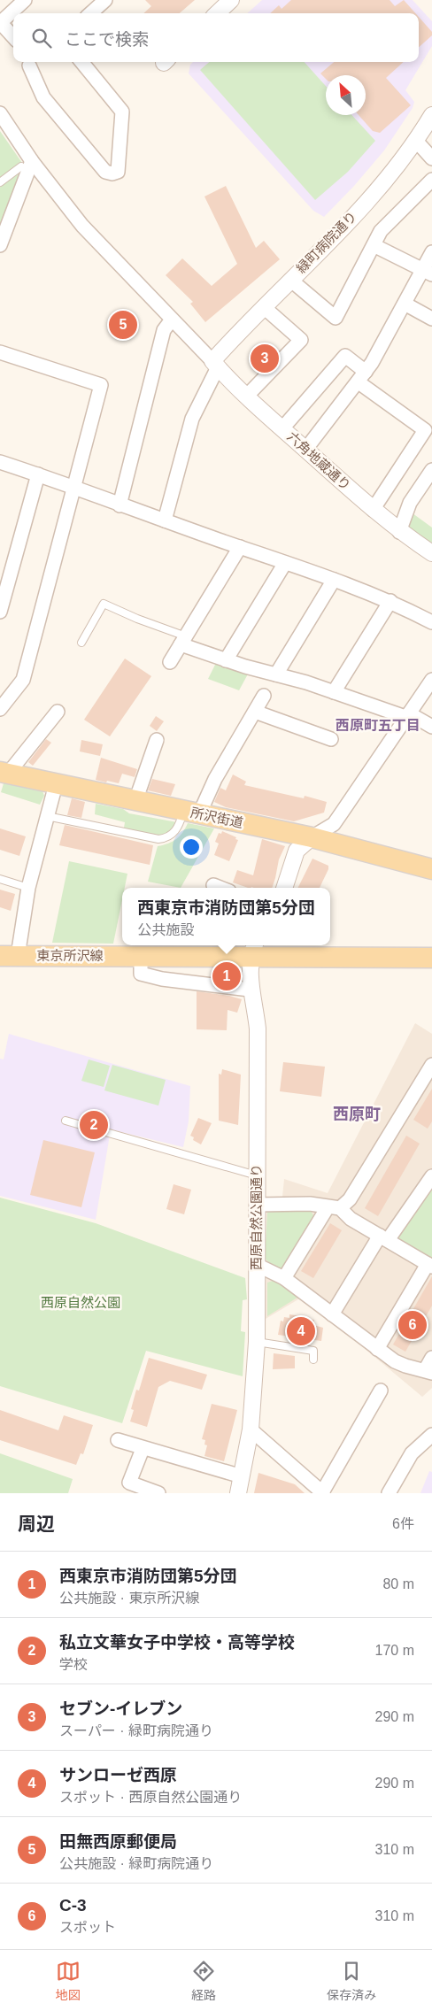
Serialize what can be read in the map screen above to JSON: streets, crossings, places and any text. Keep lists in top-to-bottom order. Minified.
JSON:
{"streets":{"main road":["所沢街道","東京所沢線"],"street":["緑町病院通り","六角地蔵通り","西原自然公園通り"]},"crossings":[["緑町病院通り","六角地蔵通り"],["東京所沢線","西原自然公園通り"]],"districts":["西原町五丁目","西原町"],"parks":["西原自然公園"],"north":"top left","page":{"search":"ここで検索","pins":["5","3","1","2","6","4"],"popup":["西東京市消防団第5分団","公共施設"],"heading":["周辺","6件"],"list":[{"mark":"1","name":"西東京市消防団第5分団","note":"公共施設 · 東京所沢線","value":"80 m"},{"mark":"2","name":"私立文華女子中学校・高等学校","note":"学校","value":"170 m"},{"mark":"3","name":"セブン-イレブン","note":"スーパー · 緑町病院通り","value":"290 m"},{"mark":"4","name":"サンローゼ西原","note":"スポット · 西原自然公園通り","value":"290 m"},{"mark":"5","name":"田無西原郵便局","note":"公共施設 · 緑町病院通り","value":"310 m"},{"mark":"6","name":"C-3","note":"スポット","value":"310 m"}],"nav":["地図","経路","保存済み"]}}
